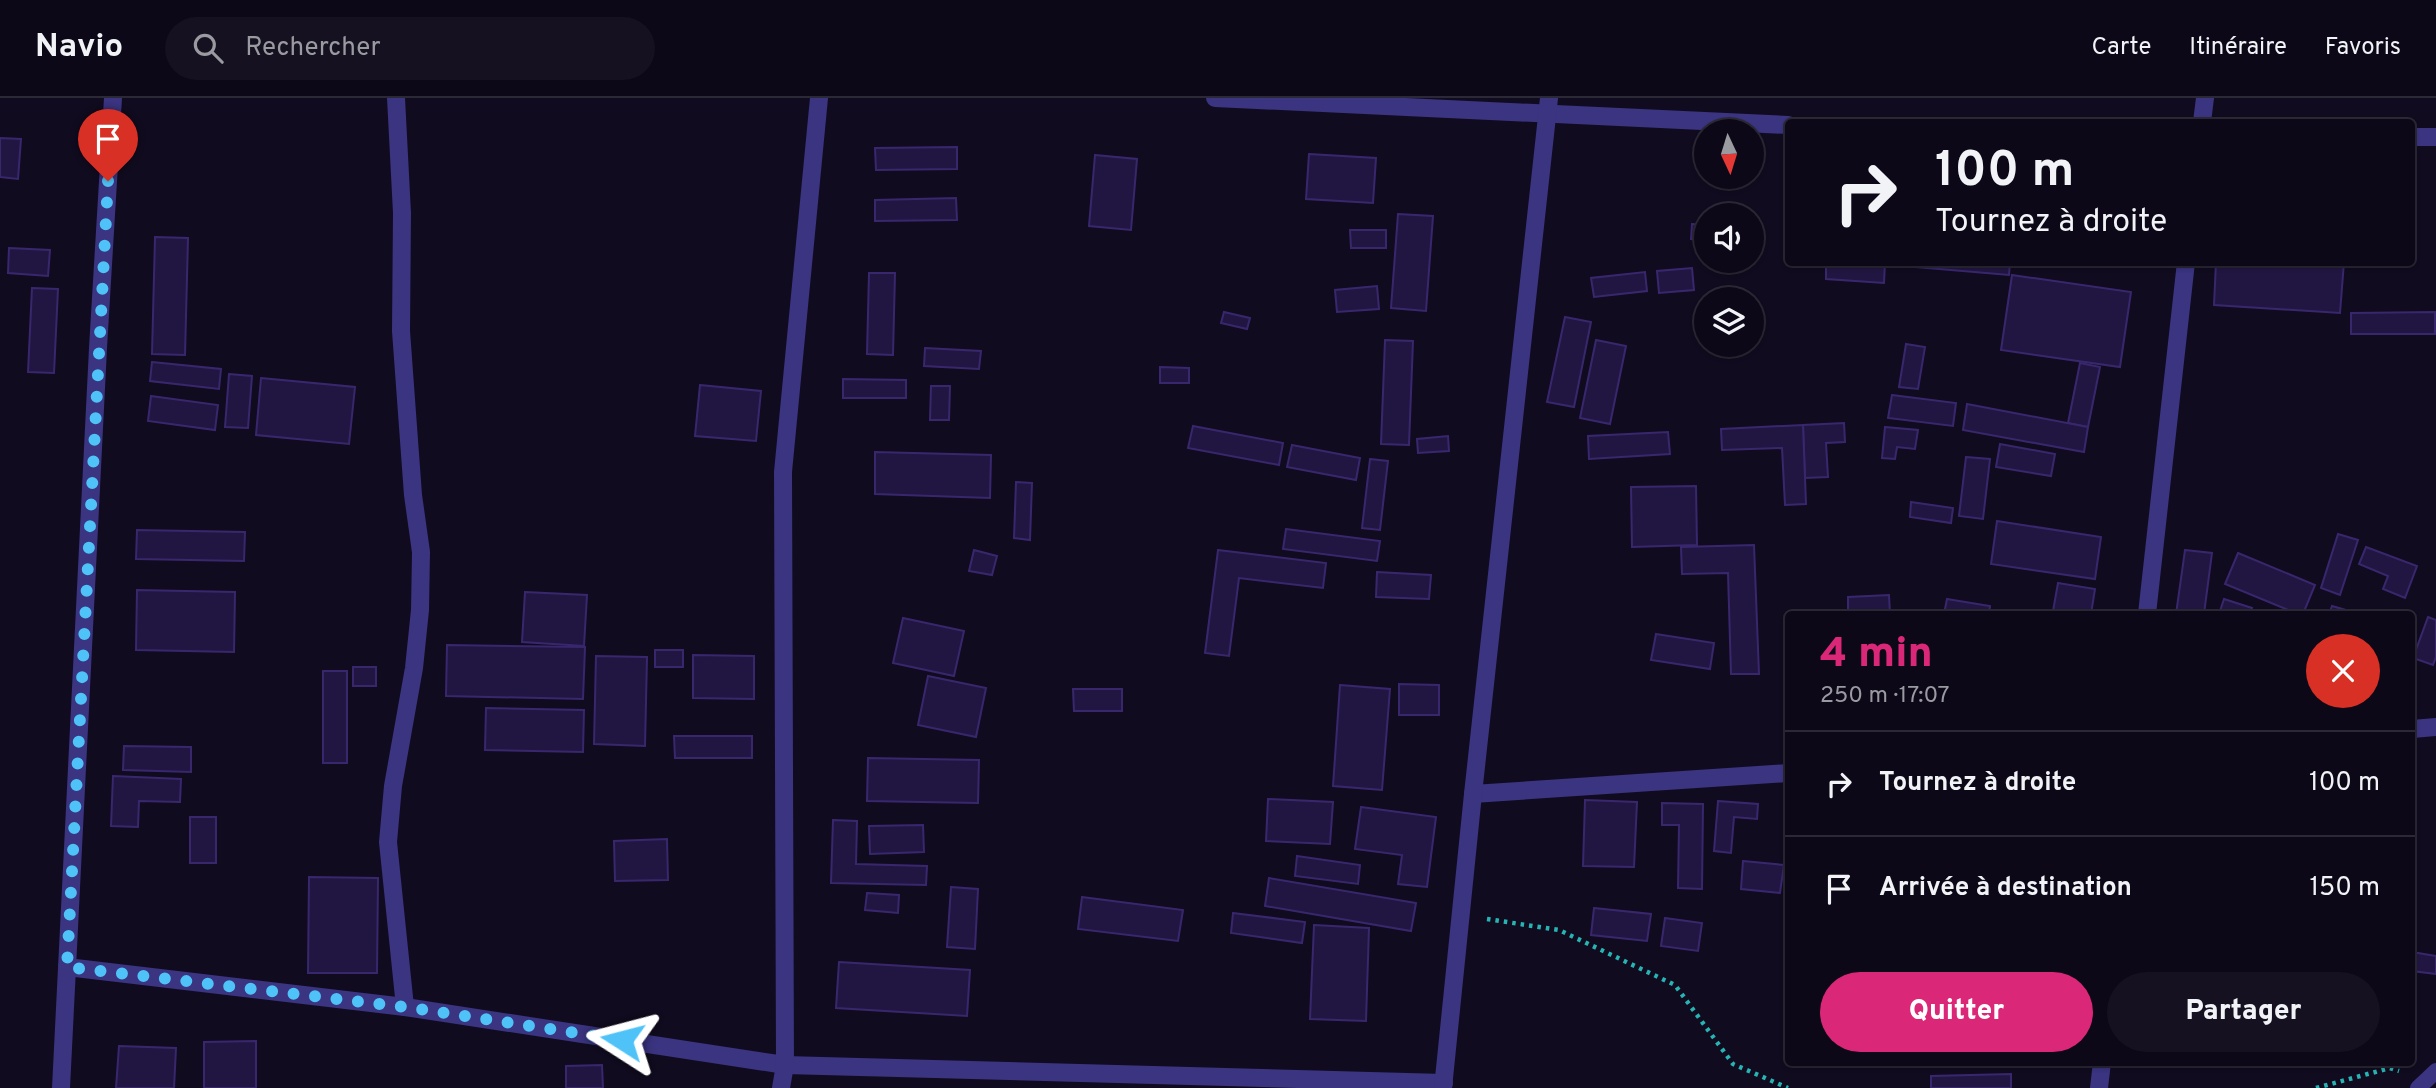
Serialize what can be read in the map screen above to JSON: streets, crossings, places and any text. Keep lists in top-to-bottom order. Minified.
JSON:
{"north":"bottom","page":{"header":"Navio","search":"Rechercher","nav":["Carte","Itinéraire","Favoris"],"turn":["100 m","Tournez à droite"],"heading":["4 min","250 m · 17:07"],"list":[{"name":"Tournez à droite","value":"100 m"},{"name":"Arrivée à destination","value":"150 m"}],"buttons":["Quitter","Partager"]}}
